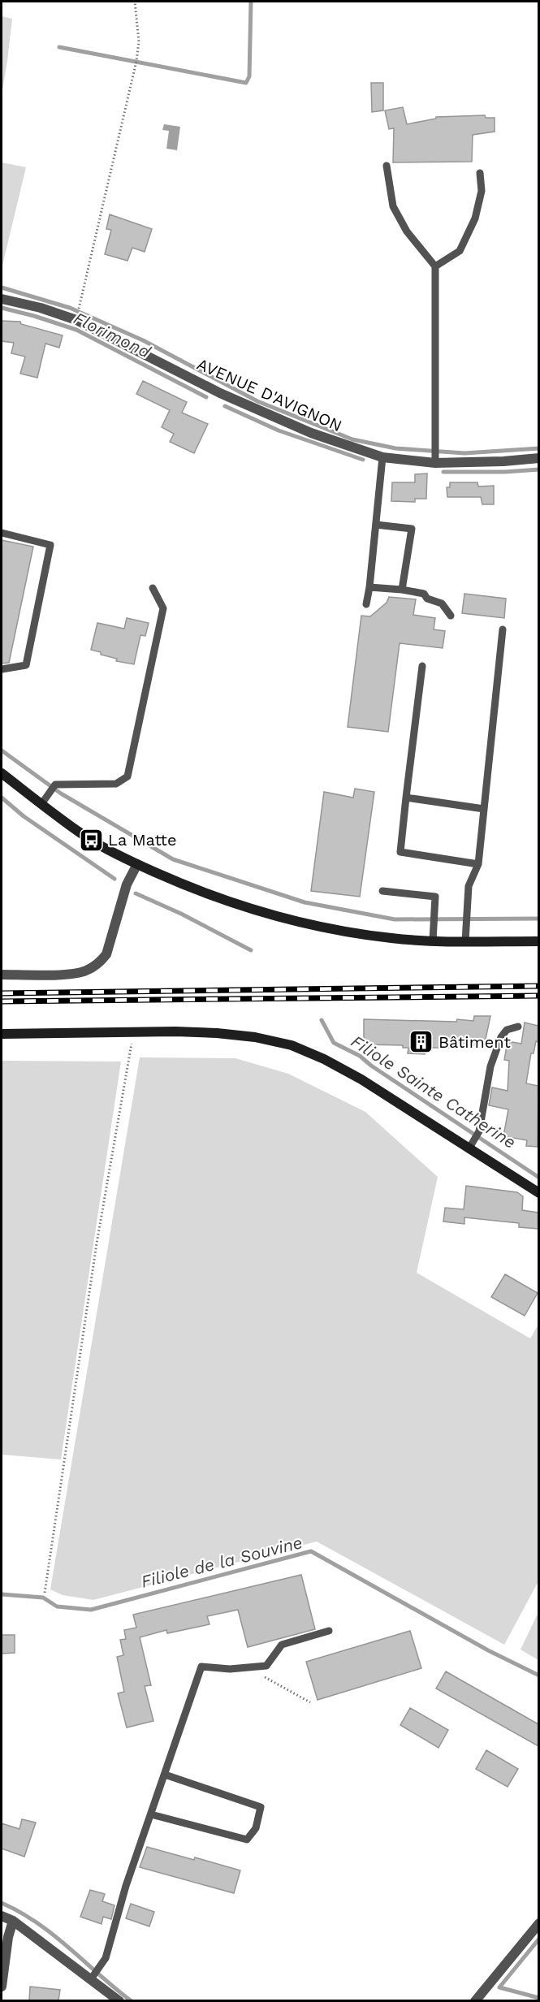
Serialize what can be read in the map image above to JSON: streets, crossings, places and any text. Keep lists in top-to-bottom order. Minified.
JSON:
{"streets":{"street":["AVENUE D'AVIGNON"]},"water":["Florimond","Filiole Sainte Catherine","Filiole de la Souvine"],"places":{"bus stop":["La Matte"],"building":["Bâtiment"]}}
